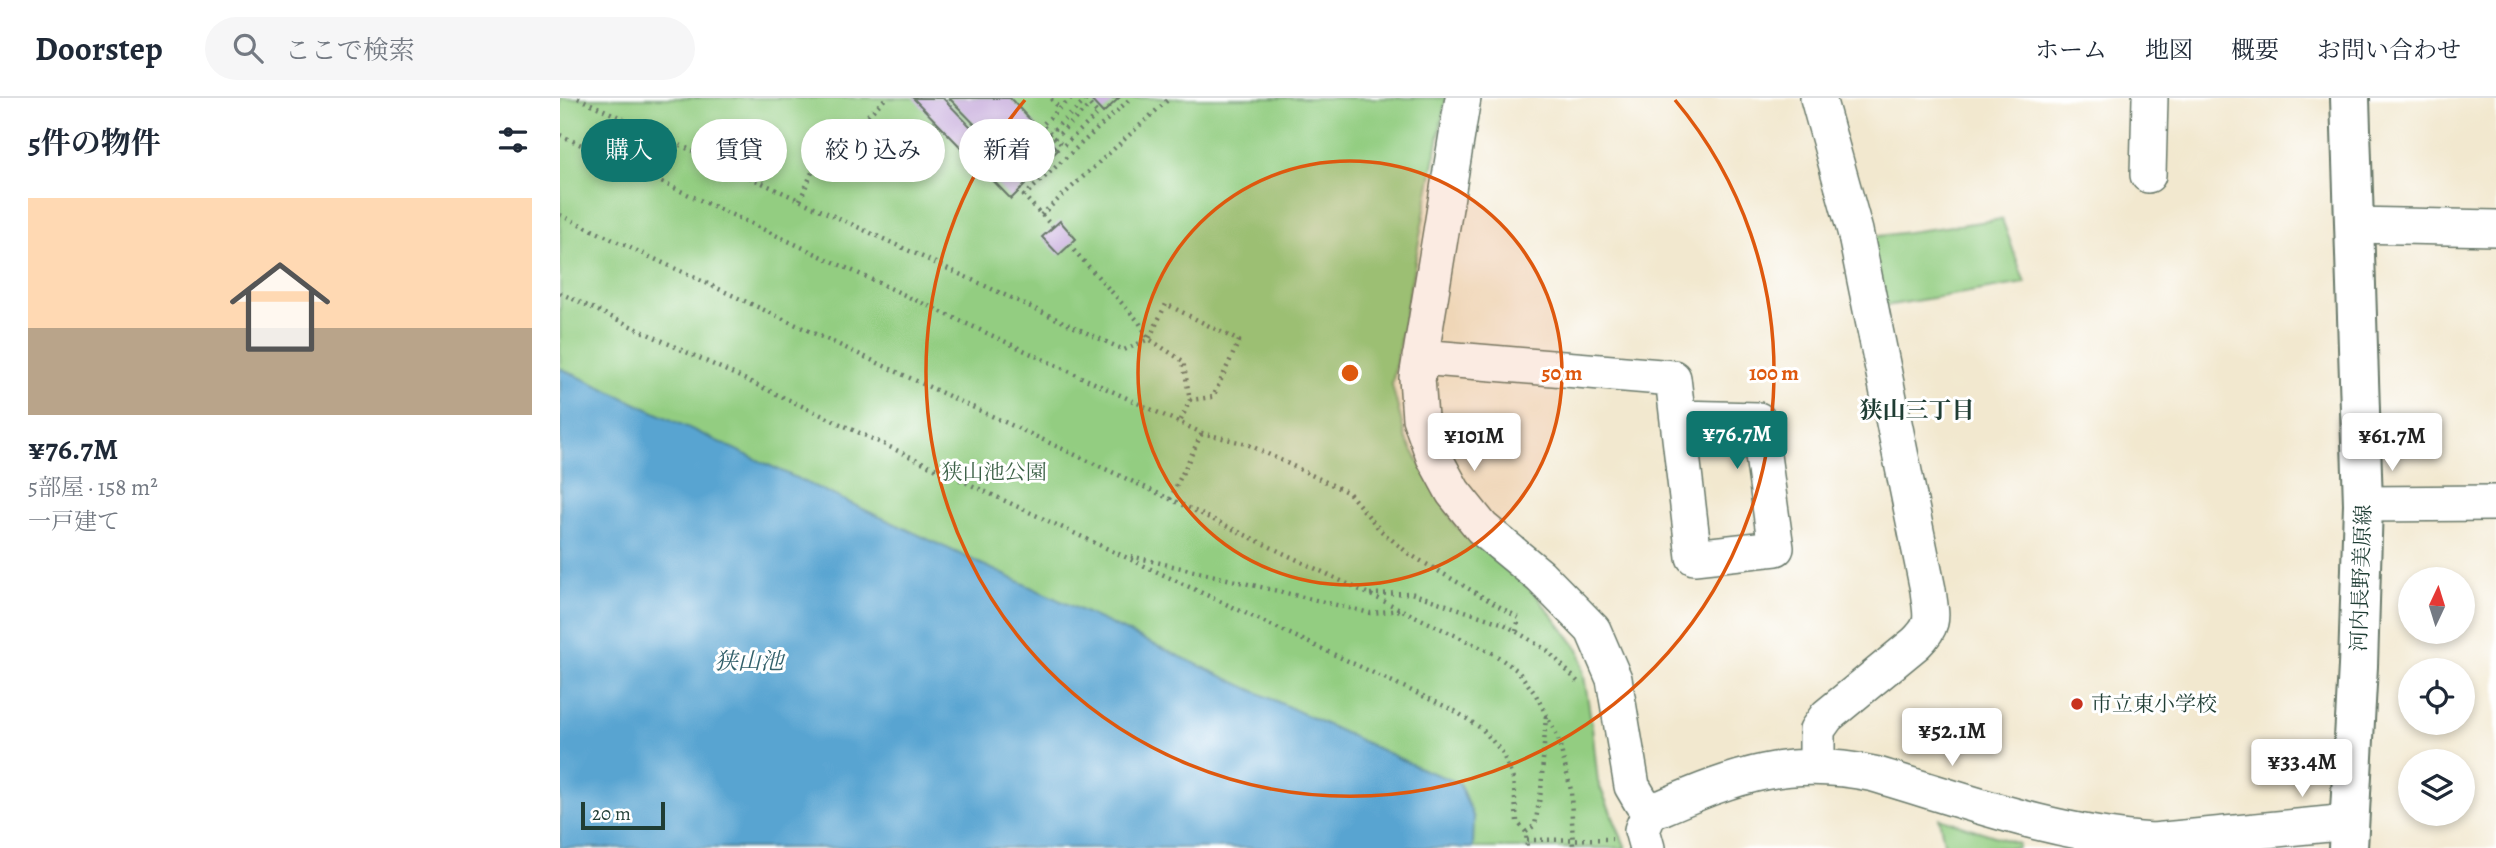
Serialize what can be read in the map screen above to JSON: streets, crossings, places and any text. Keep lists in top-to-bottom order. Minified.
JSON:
{"streets":{"main road":["河内長野美原線"]},"districts":["狭山三丁目"],"water":["狭山池"],"parks":["狭山池公園"],"places":["市立東小学校"],"scale_bar":"20 m","north":"top","page":{"header":"Doorstep","search":"ここで検索","nav":["ホーム","地図","概要","お問い合わせ"],"heading":"5件の物件","chip":["購入","賃貸","絞り込み","新着"],"list":[{"name":"¥76.7M","note":"5部屋 · 158 m² · 一戸建て"}],"price":["¥76.7M","¥101M","¥61.7M","¥52.1M","¥33.4M"],"scale":"20 m"},"rings":["50 m","100 m"]}
